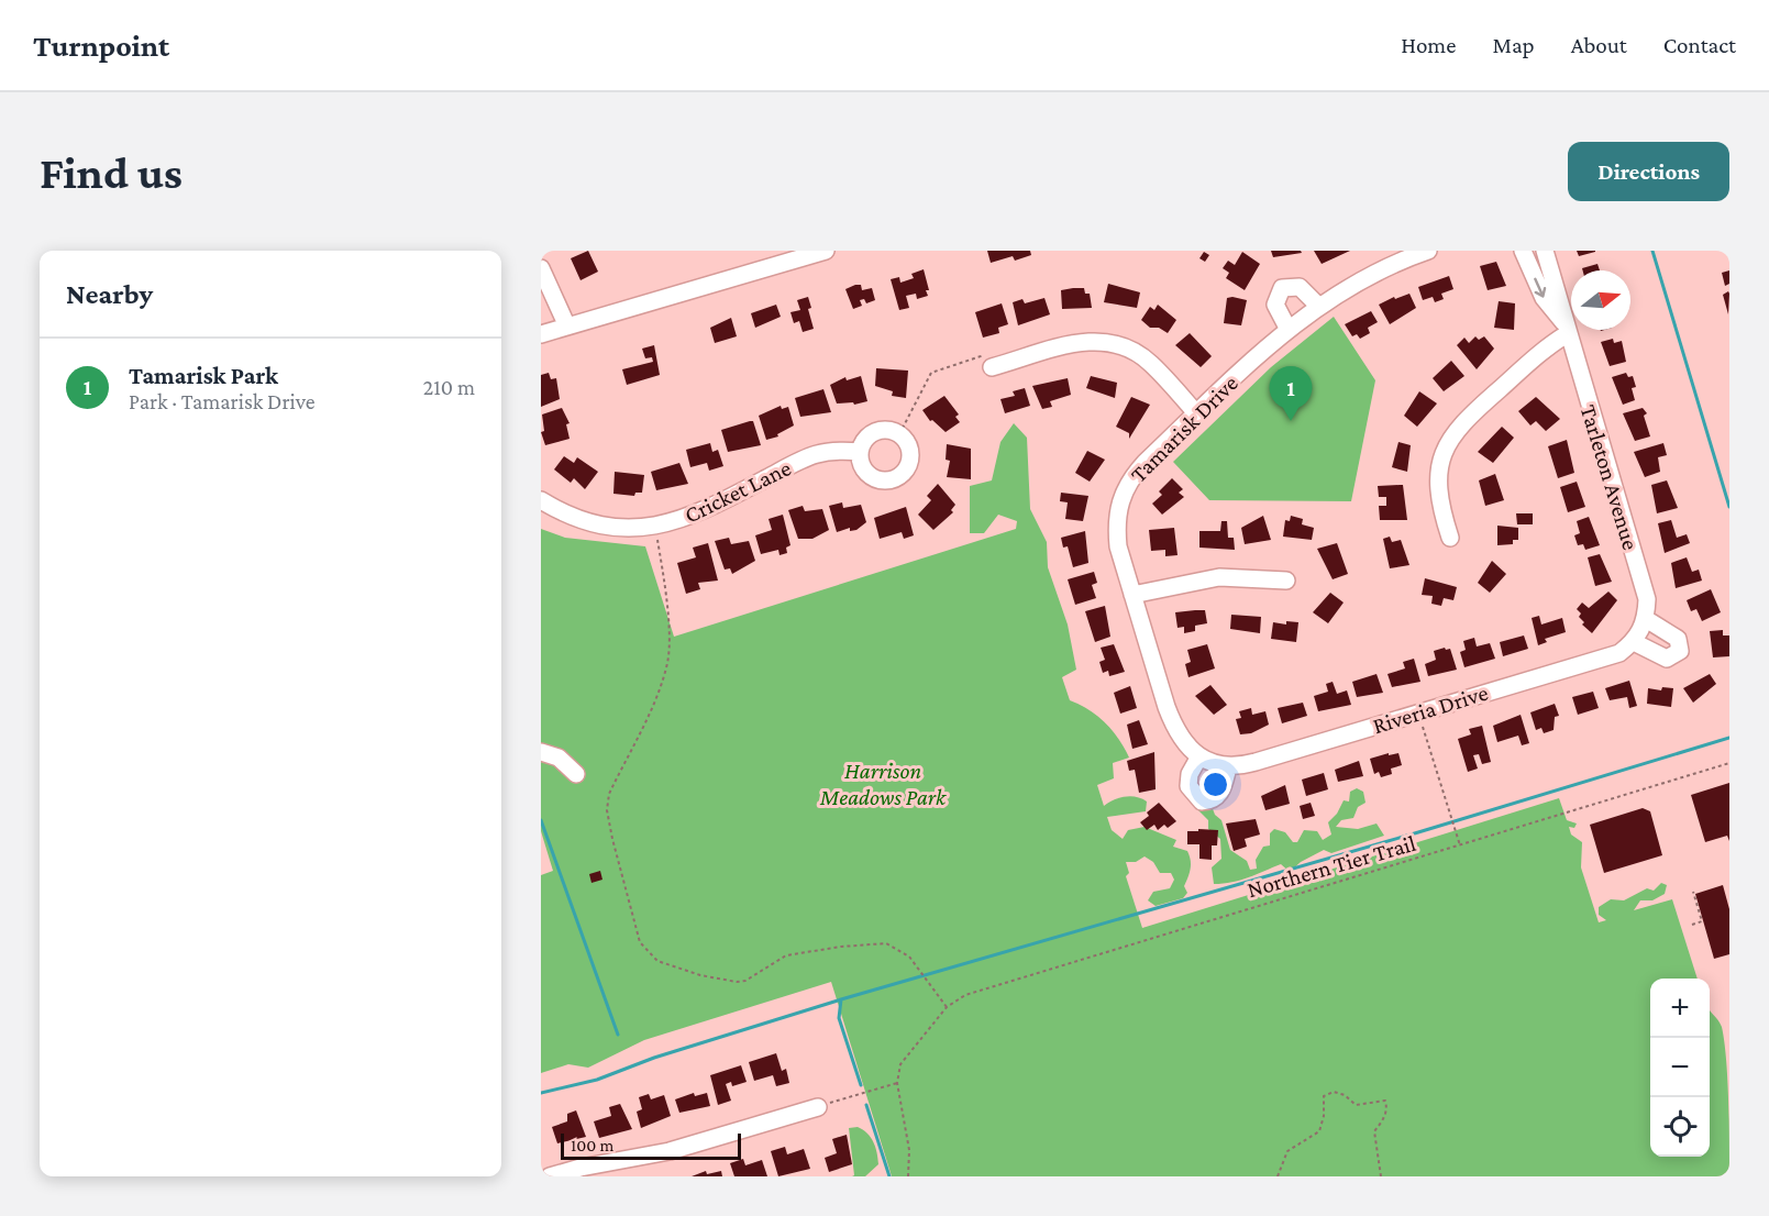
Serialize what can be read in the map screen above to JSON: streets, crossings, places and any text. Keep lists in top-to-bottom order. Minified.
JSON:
{"streets":{"street":["Tamarisk Drive","Tarleton Avenue","Cricket Lane","Riveria Drive"],"path":["Northern Tier Trail"]},"crossings":[["Tamarisk Drive","Riveria Drive"],["Tarleton Avenue","Riveria Drive"]],"parks":["Harrison Meadows Park"],"scale_bar":"100 m","north":"right","page":{"header":"Turnpoint","nav":["Home","Map","About","Contact"],"buttons":"Directions","title":"Find us","heading":"Nearby","list":[{"mark":"1","name":"Tamarisk Park","note":"Park · Tamarisk Drive","value":"210 m"}],"pins":"1","map_buttons":["+","−"],"scale":"100 m"}}
